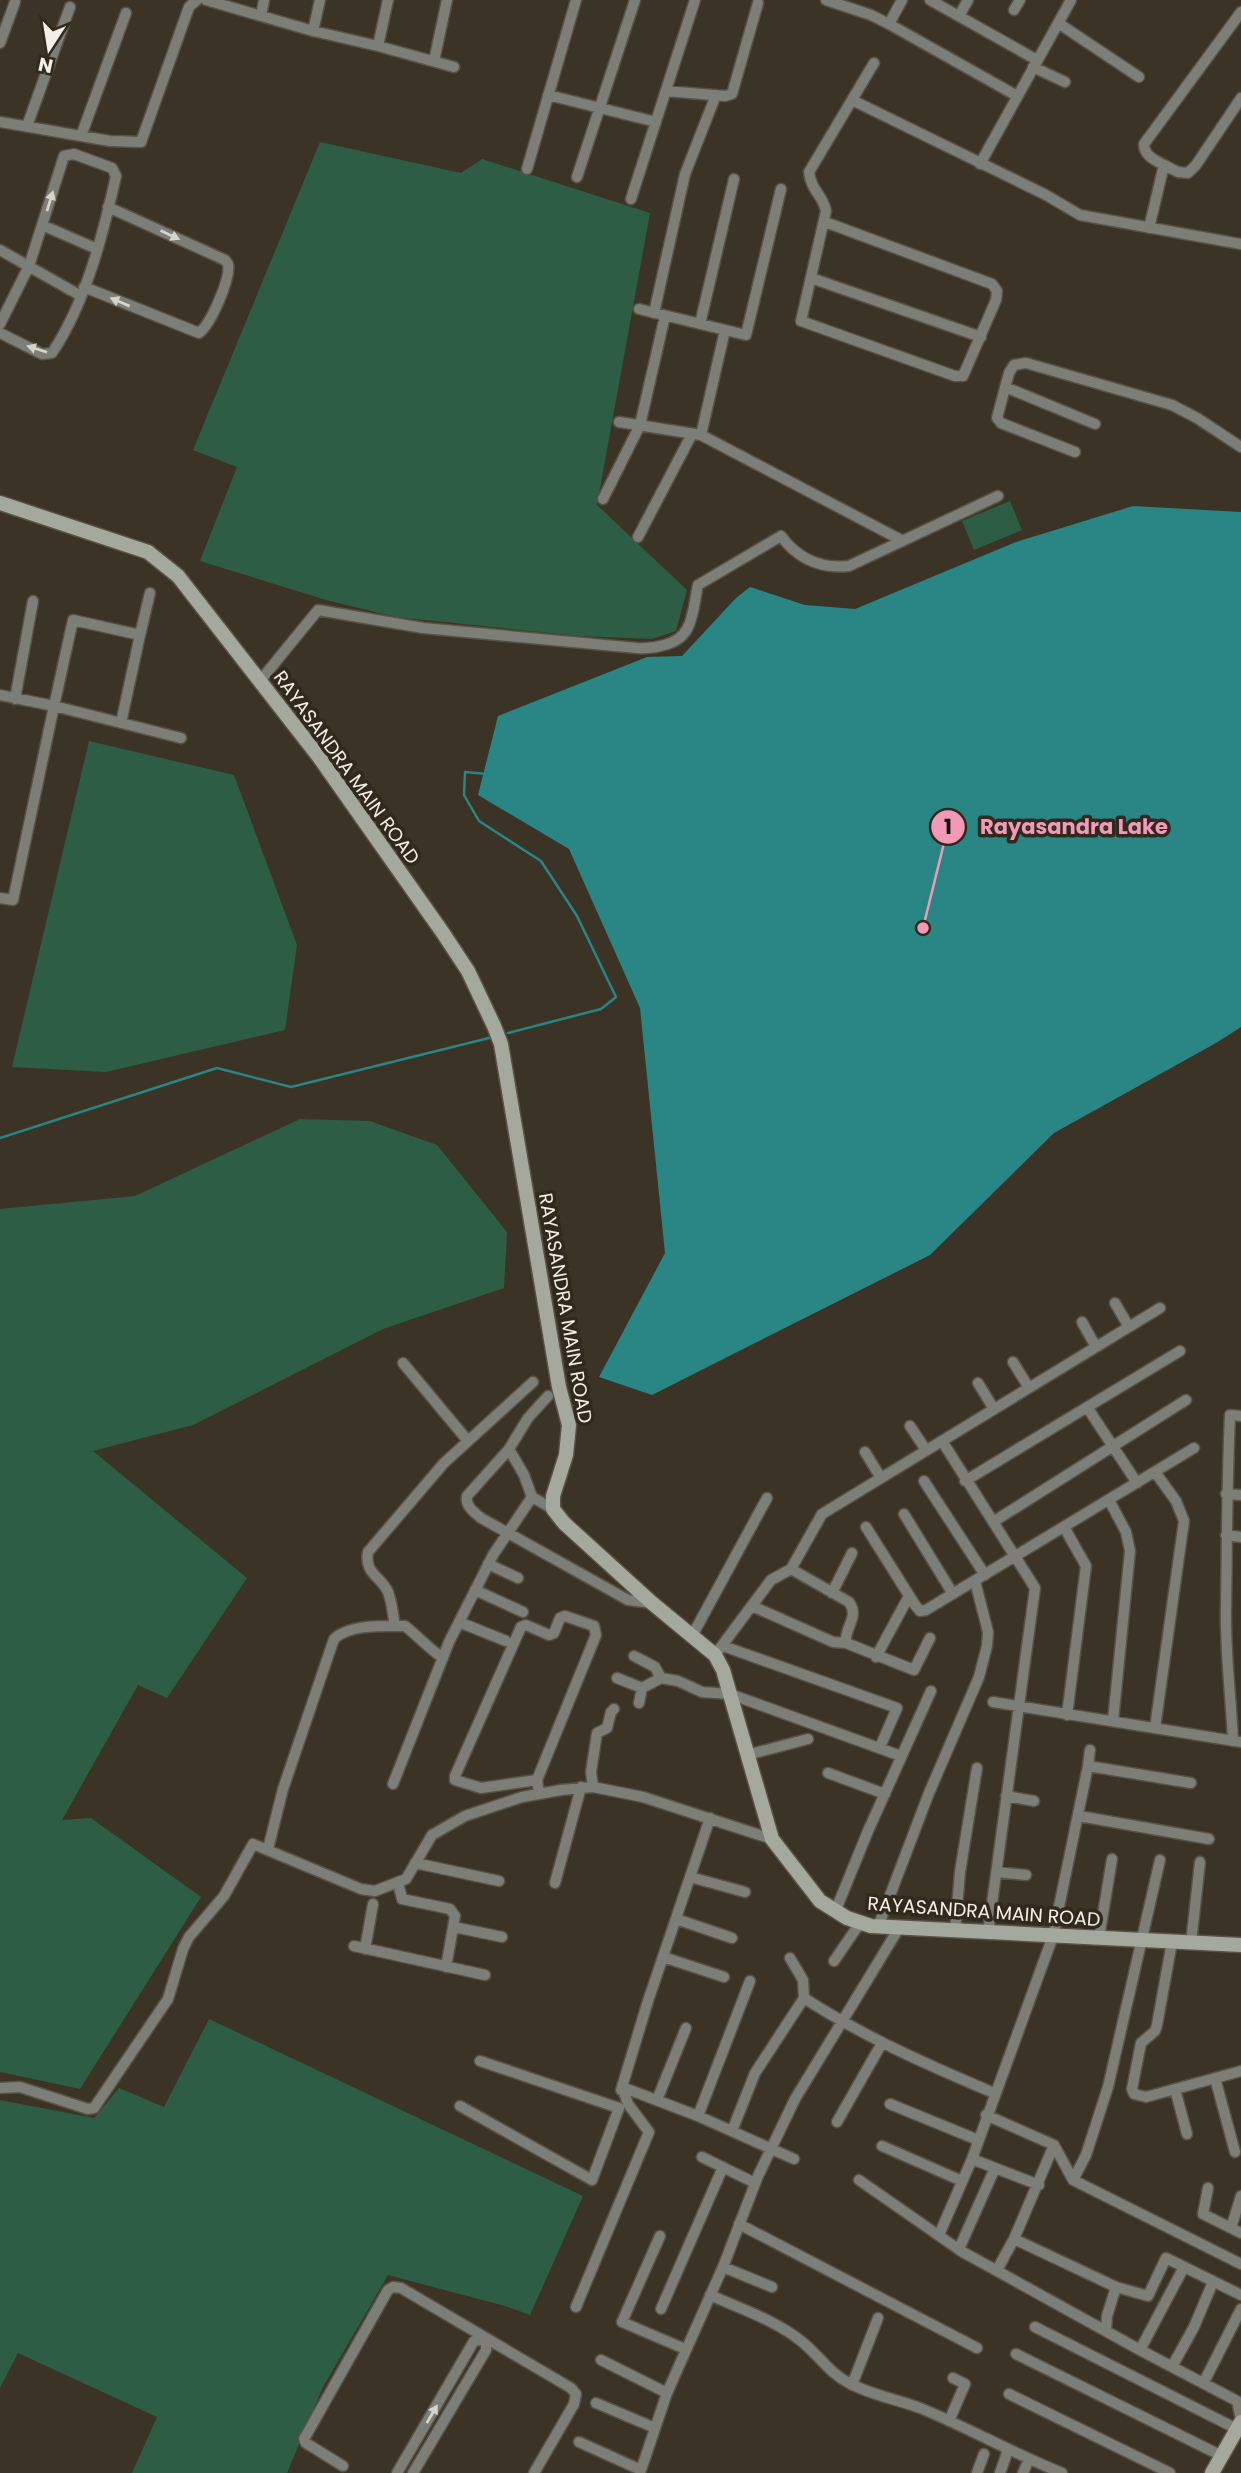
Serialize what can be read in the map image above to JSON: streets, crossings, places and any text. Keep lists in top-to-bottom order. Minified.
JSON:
{"streets":{"street":["RAYASANDRA MAIN ROAD"]},"places":["Rayasandra Lake"],"north":"bottom"}
